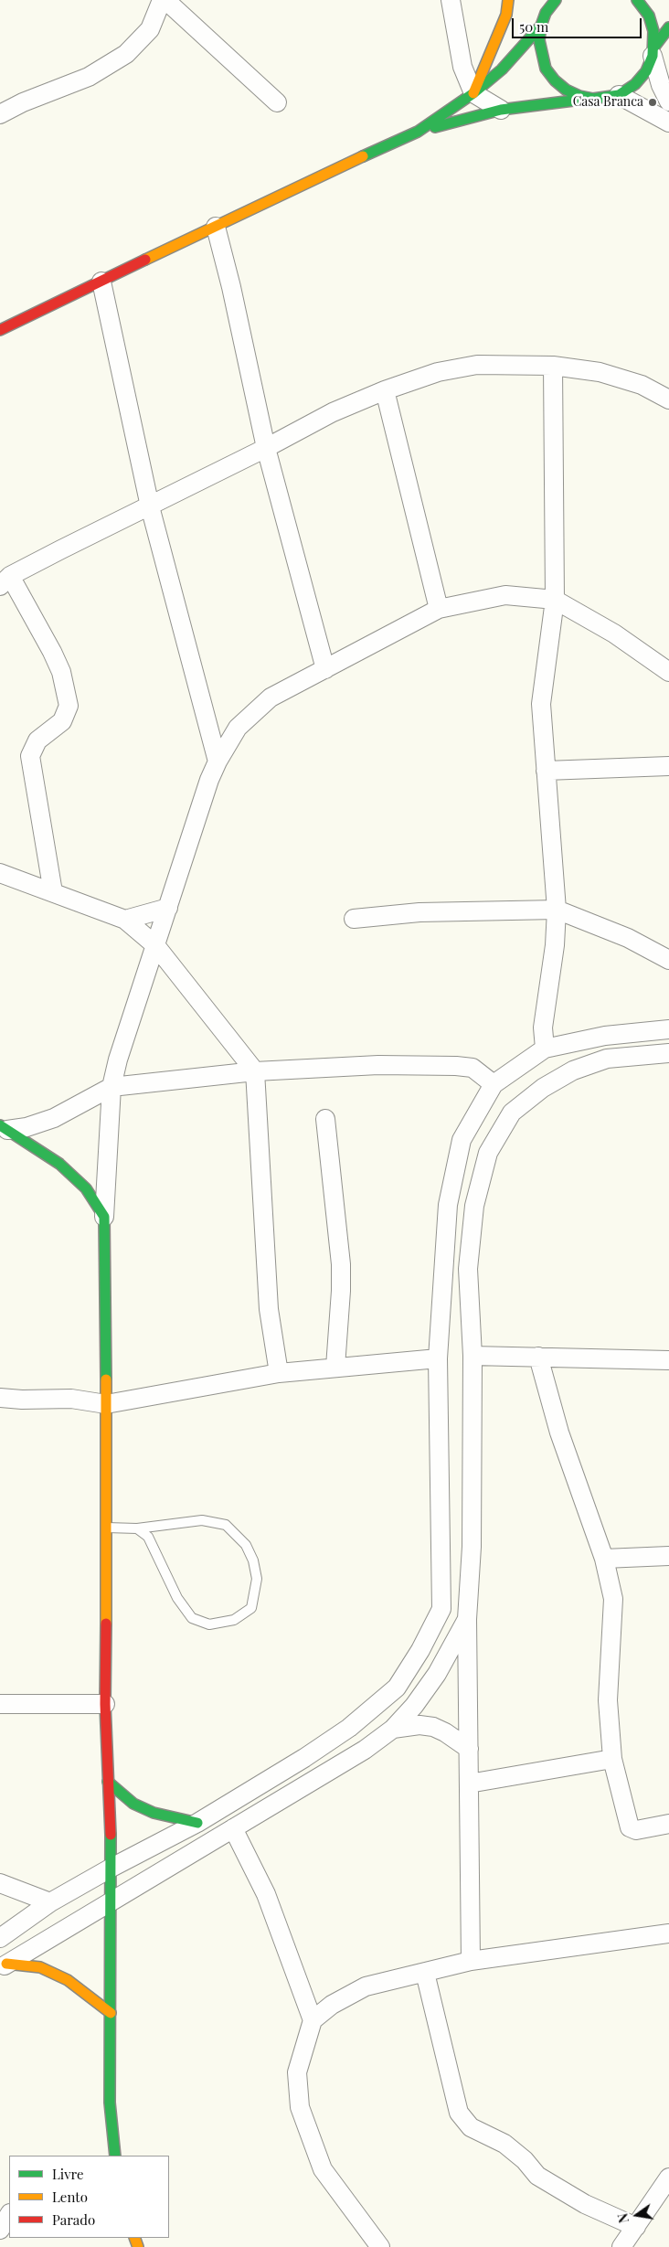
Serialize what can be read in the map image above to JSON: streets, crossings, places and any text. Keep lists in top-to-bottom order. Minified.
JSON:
{"places":["Casa Branca"],"legend":["Livre","Lento","Parado"],"scale_bar":"50 m","north":"left"}
